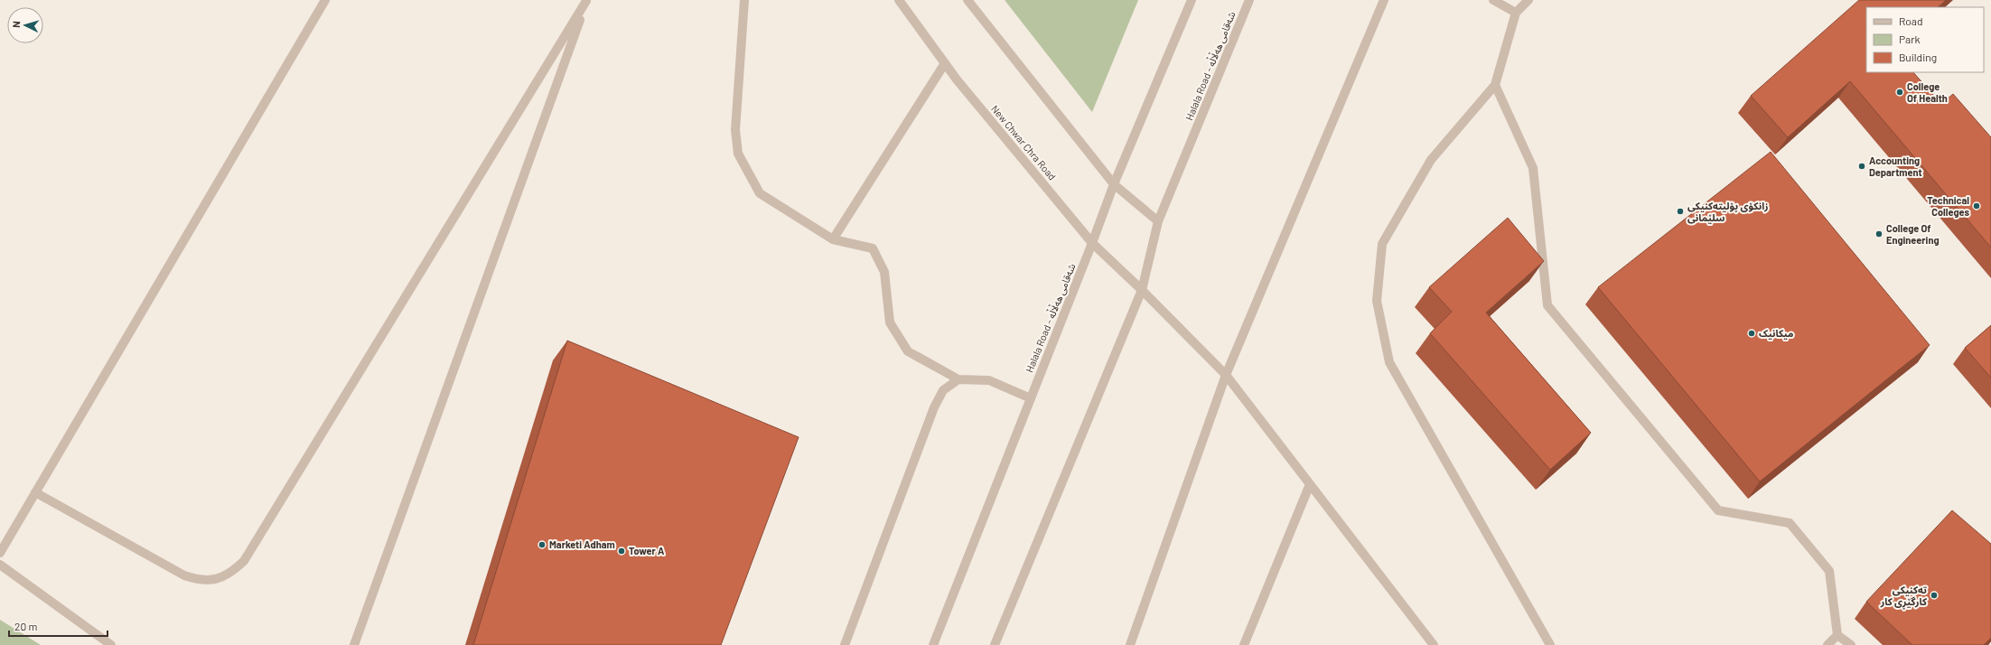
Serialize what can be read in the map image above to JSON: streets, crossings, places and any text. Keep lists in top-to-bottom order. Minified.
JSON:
{"streets":{"street":["Halala Road - شەقامی هەڵاڵە","New Chwar Chra Road"]},"crossings":[["Halala Road - شەقامی هەڵاڵە","New Chwar Chra Road"]],"places":["College Of Health","Accounting Department","Technical Colleges","زانکۆی پۆلیتەکنیکی سلێمانی","College Of Engineering","میکانیک","Marketi Adham","Tower A","تەکنیکی کارگێڕی کار"],"legend":["Road","Park","Building"],"scale_bar":"20 m","north":"left"}
